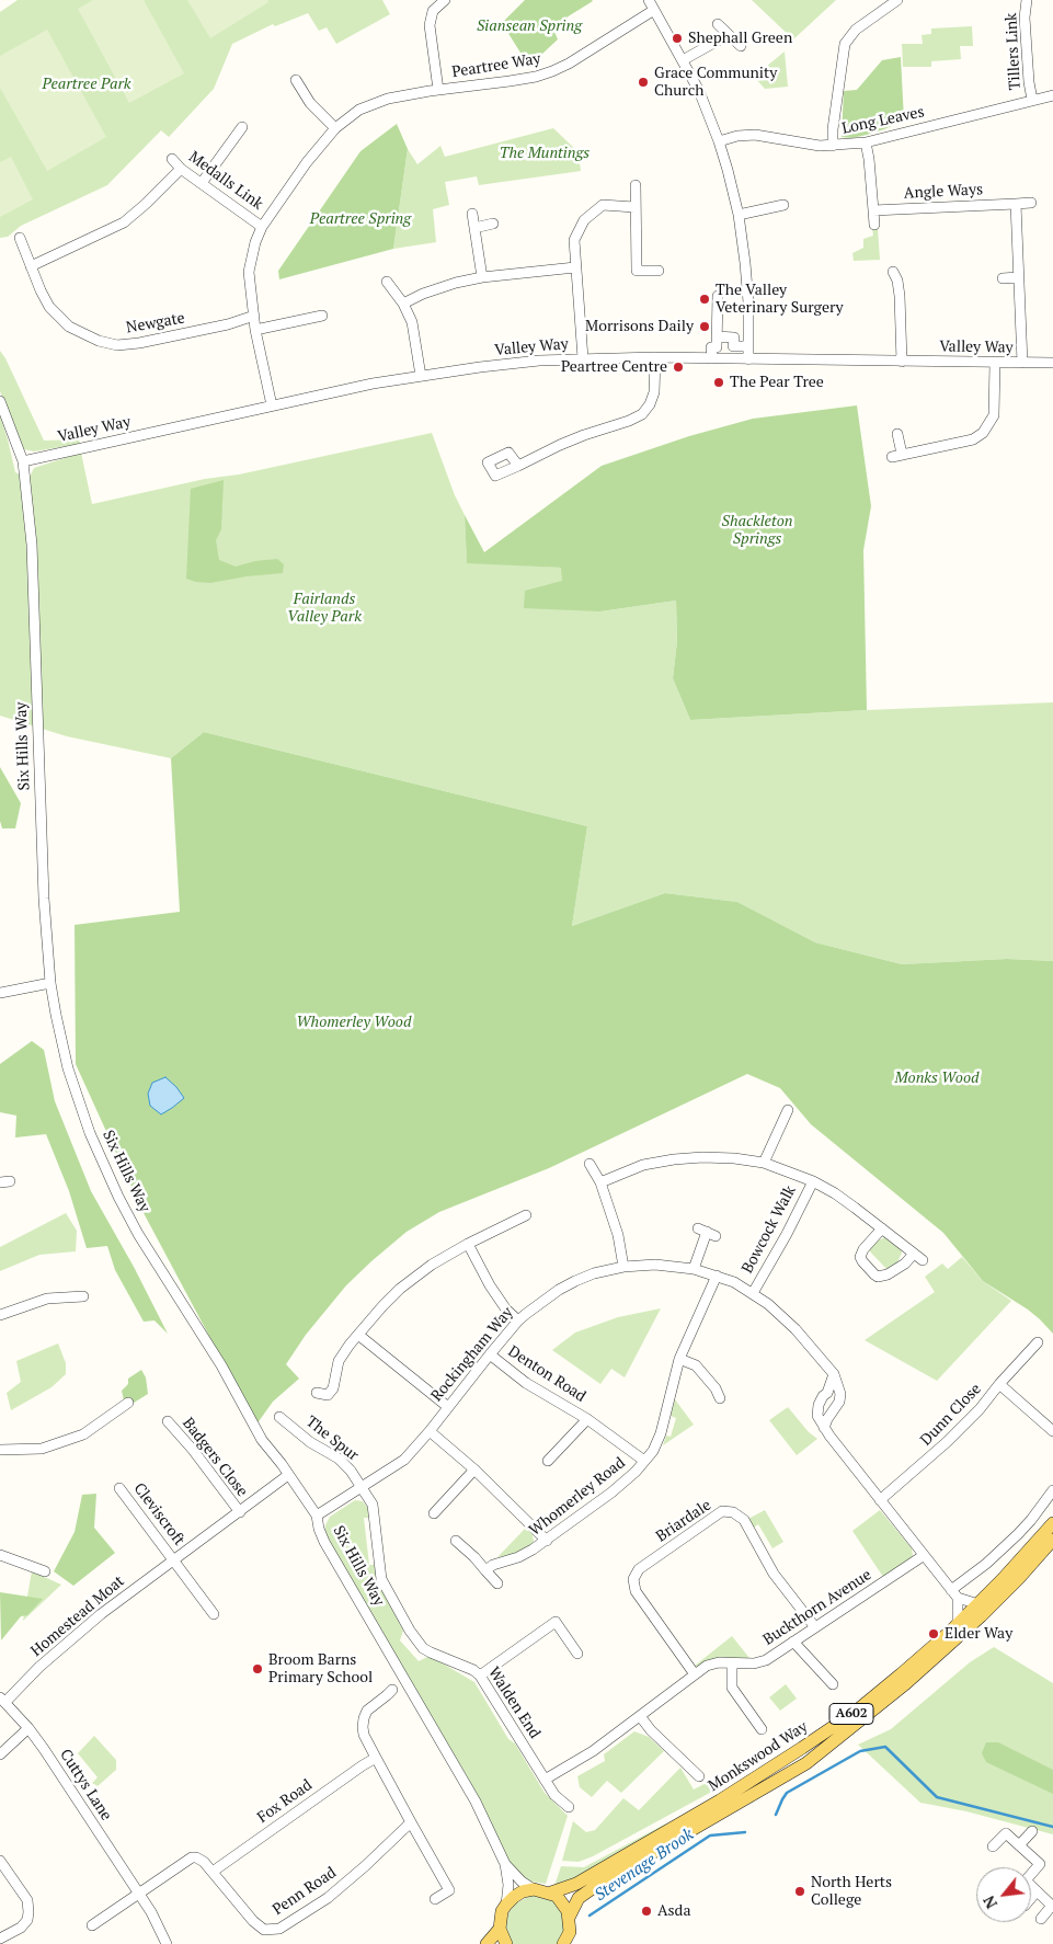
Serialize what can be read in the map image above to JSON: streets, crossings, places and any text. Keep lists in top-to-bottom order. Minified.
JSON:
{"streets":{"main road":["A602","Monkswood Way"],"street":["Tillers Link","Peartree Way","Long Leaves","Medalls Link","Angle Ways","Newgate","Valley Way","Six Hills Way","Bowcock Walk","Rockingham Way","Denton Road","Dunn Close","The Spur","Badgers Close","Whomerley Road","Cleviscroft","Briardale","Buckthorn Avenue","Homestead Moat","Walden End","Cuttys Lane","Fox Road","Penn Road"]},"crossings":[["Tillers Link","Long Leaves"],["Peartree Way","Medalls Link"],["Peartree Way","Newgate"],["Peartree Way","Valley Way"],["Valley Way","Six Hills Way"],["Six Hills Way","Rockingham Way"],["Six Hills Way","Homestead Moat"],["Bowcock Walk","Rockingham Way"],["Rockingham Way","Denton Road"],["Rockingham Way","The Spur"],["Rockingham Way","Whomerley Road"],["Rockingham Way","Walden End"],["Denton Road","Whomerley Road"],["The Spur","Walden End"],["Badgers Close","Homestead Moat"],["Cleviscroft","Homestead Moat"],["Briardale","Buckthorn Avenue"],["Buckthorn Avenue","Walden End"],["Homestead Moat","Cuttys Lane"],["Cuttys Lane","Penn Road"],["Fox Road","Penn Road"]],"water":["Stevenage Brook"],"parks":["Siansean Spring","Peartree Park","The Muntings","Peartree Spring","Shackleton Springs","Fairlands Valley Park","Whomerley Wood","Monks Wood"],"places":["Shephall Green","Grace Community Church","The Valley Veterinary Surgery","Morrisons Daily","Peartree Centre","The Pear Tree","Elder Way","Broom Barns Primary School","North Herts College","Asda"],"north":"bottom left"}
